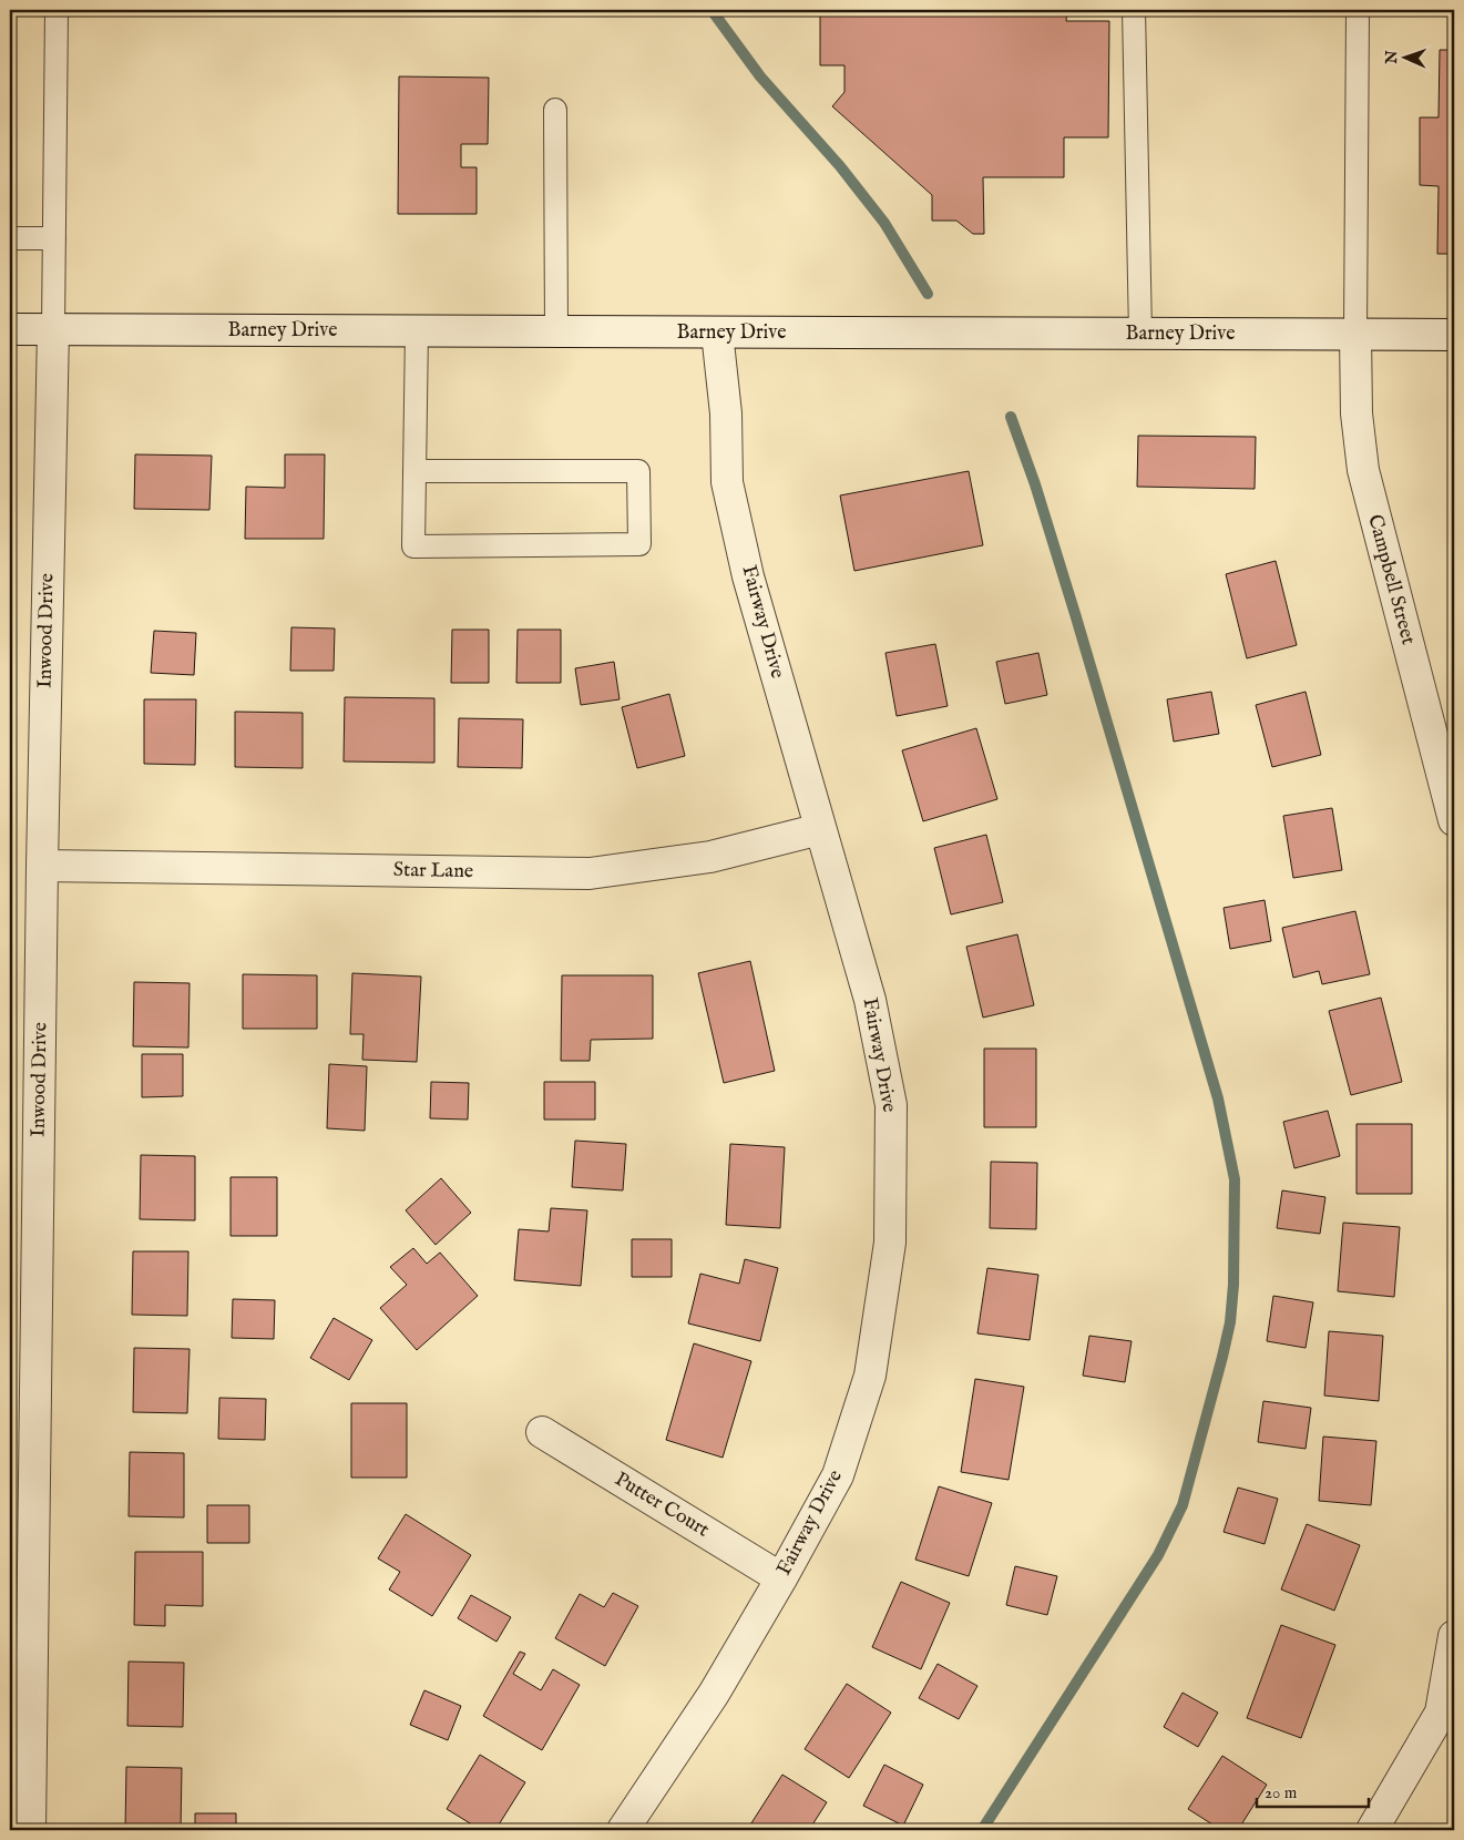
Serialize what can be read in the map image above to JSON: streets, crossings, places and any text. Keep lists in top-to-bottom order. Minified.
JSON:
{"streets":{"street":["Barney Drive","Campbell Street","Fairway Drive","Inwood Drive","Star Lane","Putter Court"]},"crossings":[["Barney Drive","Campbell Street"],["Barney Drive","Fairway Drive"],["Barney Drive","Inwood Drive"],["Fairway Drive","Star Lane"],["Fairway Drive","Putter Court"],["Inwood Drive","Star Lane"]],"scale_bar":"20 m","north":"left"}
